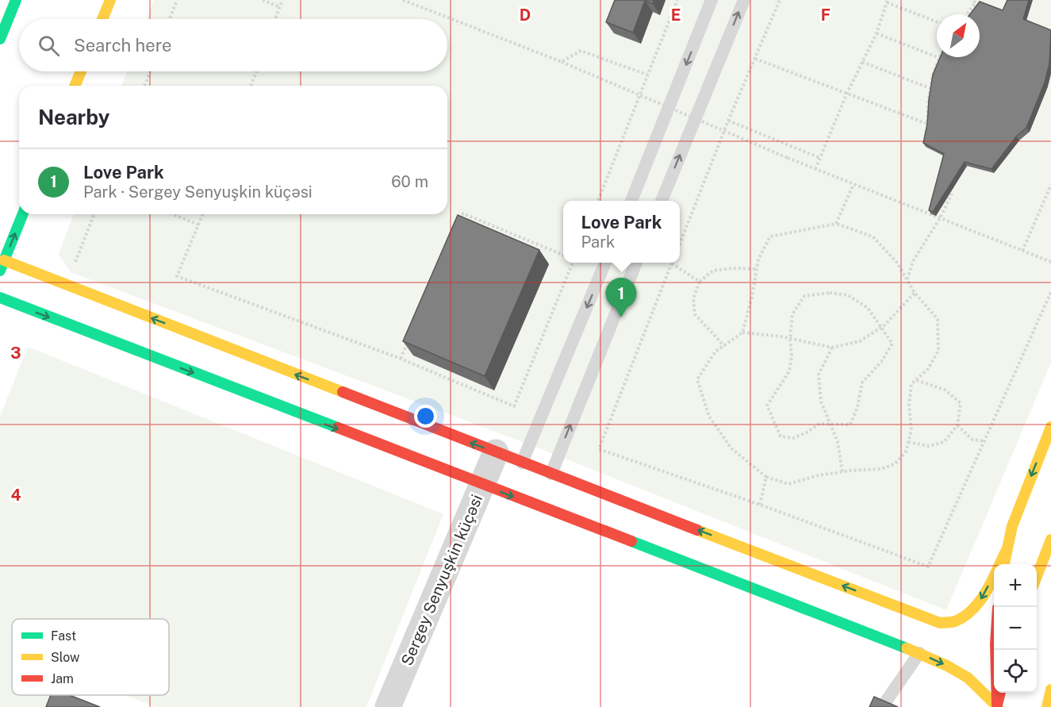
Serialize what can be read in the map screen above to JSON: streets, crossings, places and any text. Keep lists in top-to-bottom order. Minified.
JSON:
{"streets":{"street":["Sergey Senyuşkin küçəsi"]},"legend":["Fast","Slow","Jam"],"north":"top right","page":{"search":"Search here","heading":"Nearby","list":[{"mark":"1","name":"Love Park","note":"Park · Sergey Senyuşkin küçəsi","value":"60 m"}],"popup":["Love Park","Park"],"pins":"1","map_buttons":["+","−"]},"grid":{"columns":["D","E","F"],"rows":["3","4"]}}
